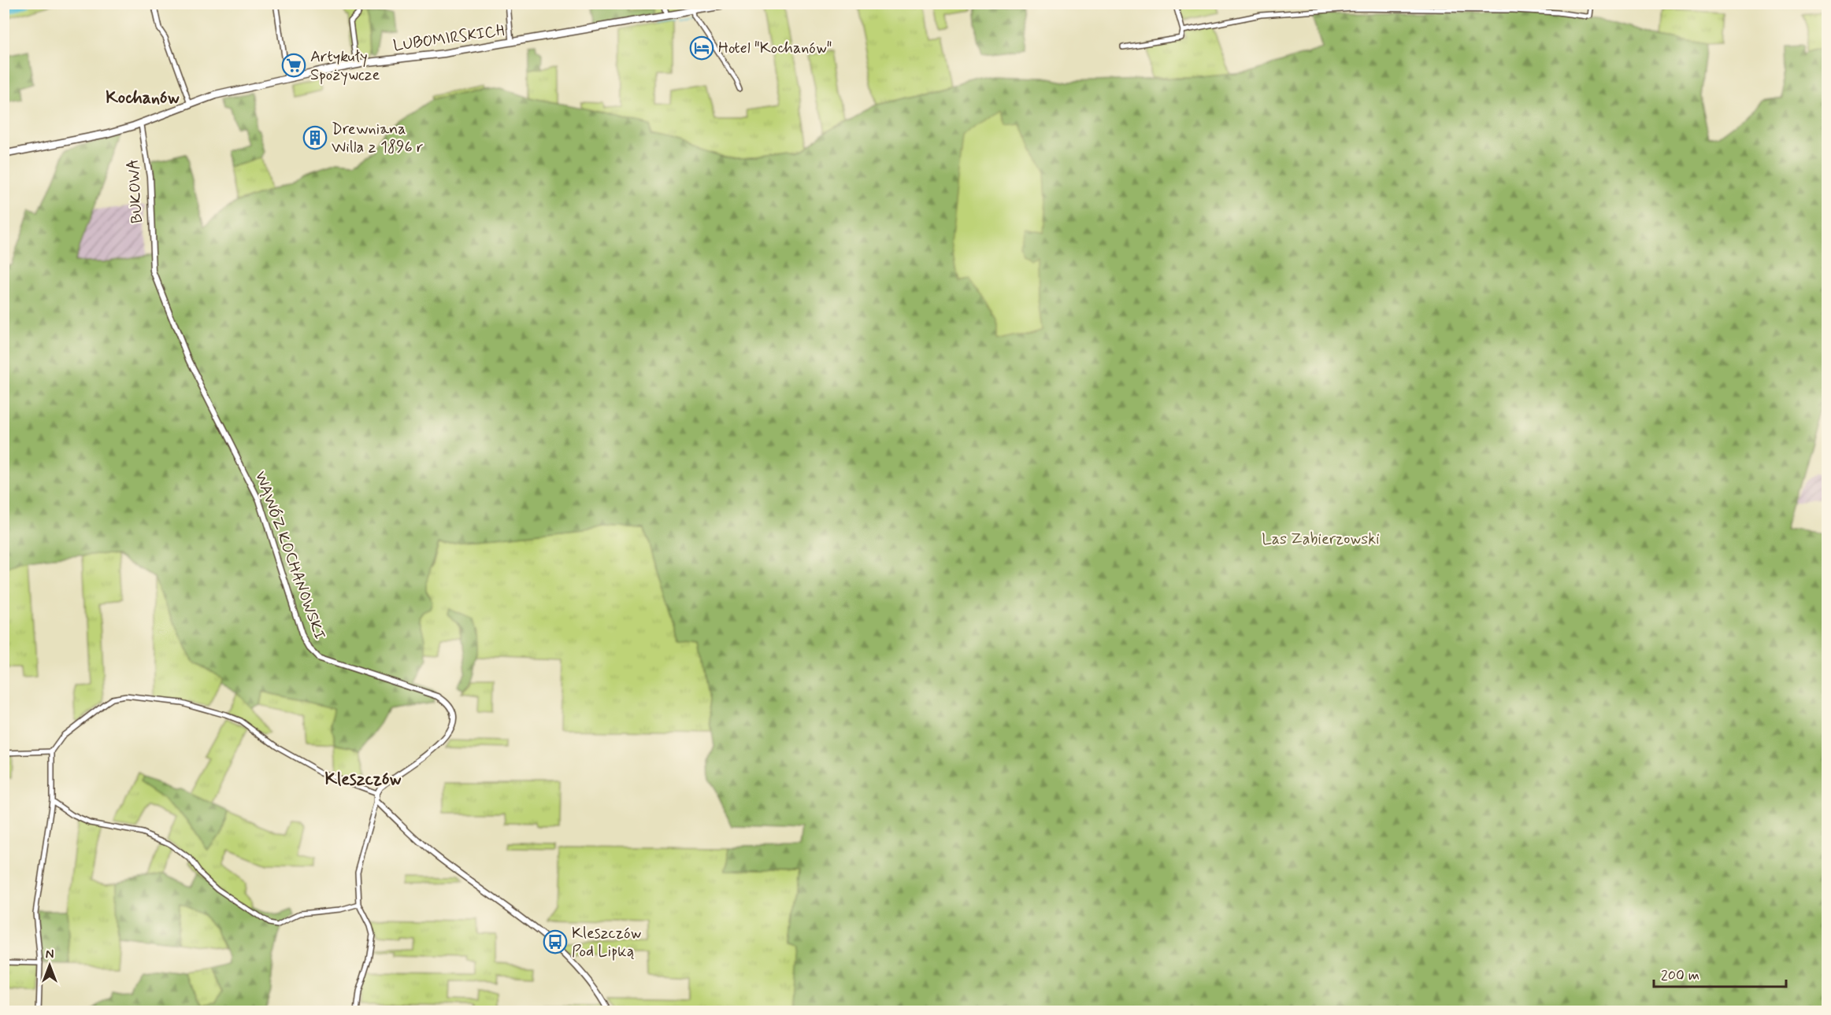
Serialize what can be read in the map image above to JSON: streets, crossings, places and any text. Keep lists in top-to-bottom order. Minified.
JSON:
{"streets":{"main road":["LUBOMIRSKICH"],"street":["BUKOWA","WĄWÓZ KOCHANOWSKI"]},"crossings":[["LUBOMIRSKICH","BUKOWA"],["BUKOWA","WĄWÓZ KOCHANOWSKI"]],"districts":["Kochanów","Kleszczów"],"parks":["Las Zabierzowski"],"places":{"hotel":["Hotel \"Kochanów\""],"supermarket":["Artykuły Spożywcze"],"building":["Drewniana Willa z 1896 r"],"bus stop":["Kleszczów Pod Lipką"]},"scale_bar":"200 m","north":"top"}
